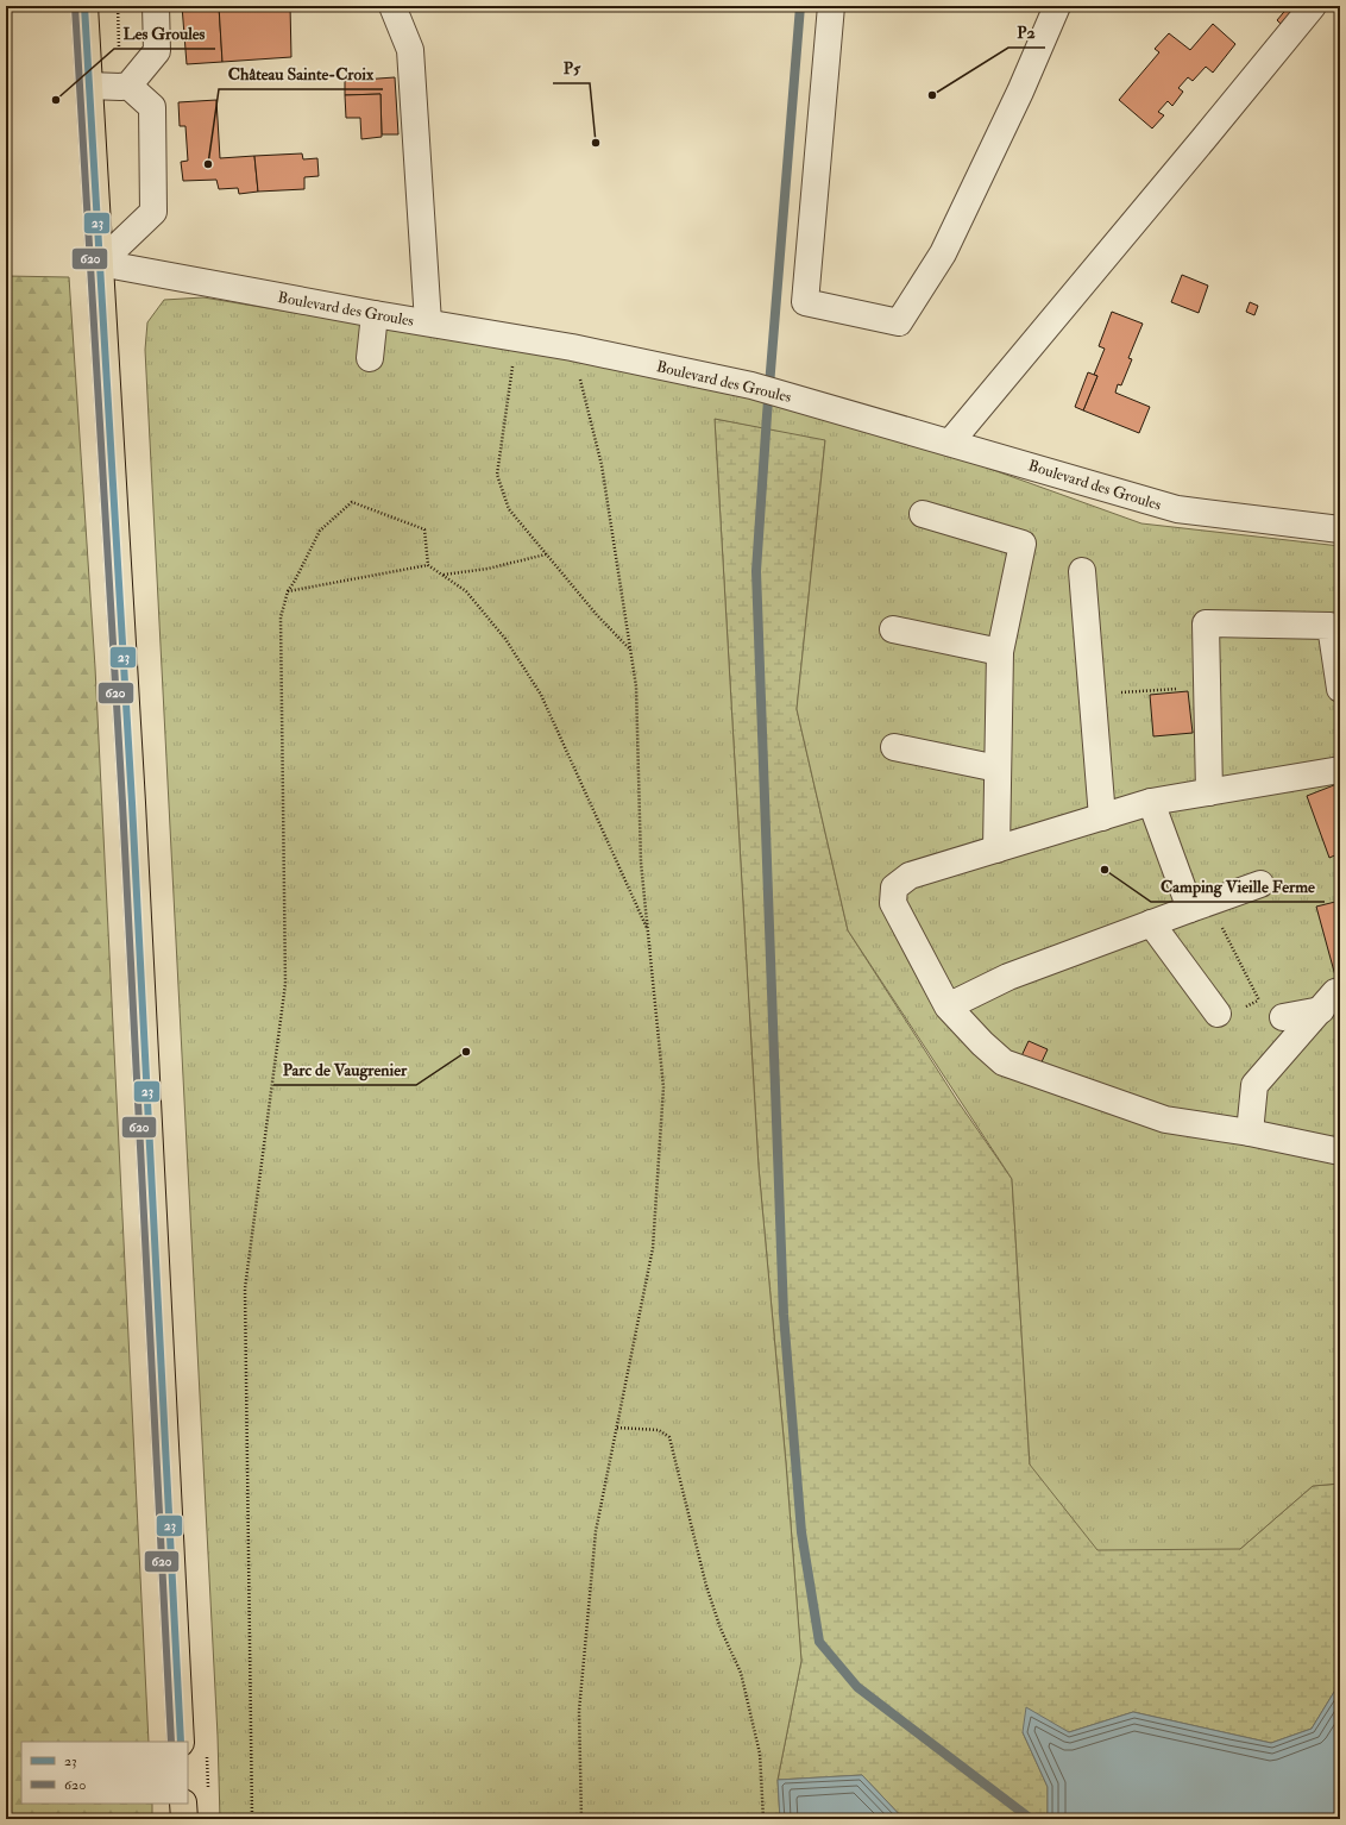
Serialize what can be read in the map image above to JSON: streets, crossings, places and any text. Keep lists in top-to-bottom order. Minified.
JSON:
{"streets":{"street":["Boulevard des Groules"]},"places":["P2","Les Groules","P5","Château Sainte-Croix","Camping Vieille Ferme","Parc de Vaugrenier"],"lines":["transit line 23","transit line 620"],"legend":["23","620"]}
